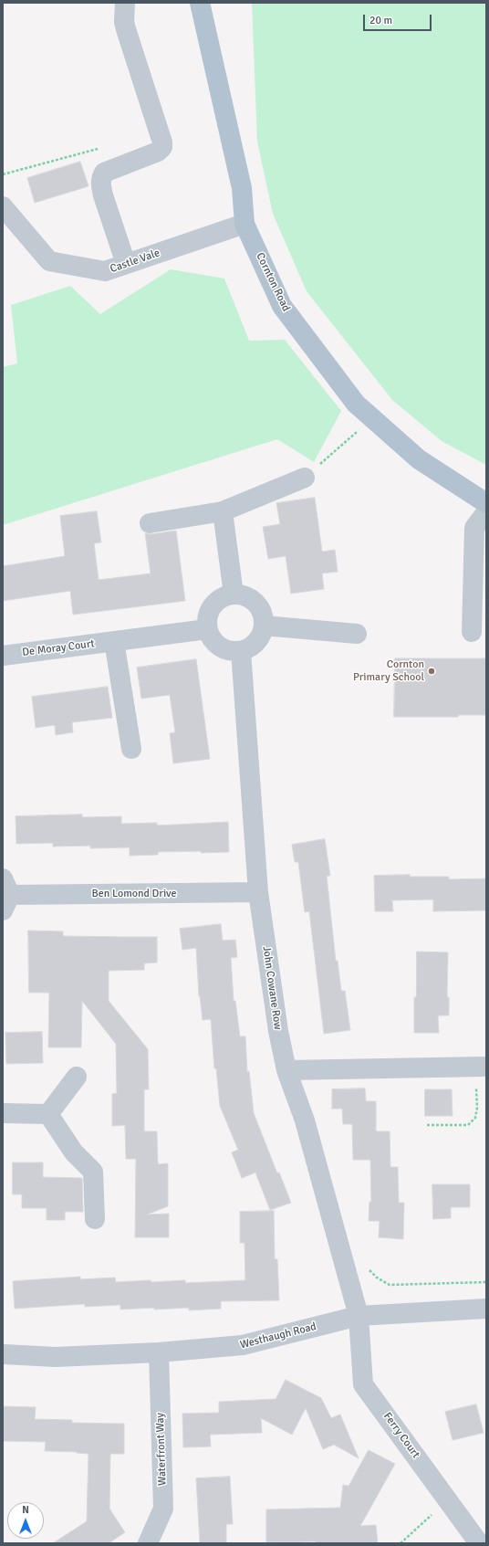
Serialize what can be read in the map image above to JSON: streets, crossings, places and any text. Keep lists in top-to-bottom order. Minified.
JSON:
{"streets":{"main road":["Cornton Road"],"street":["Castle Vale","De Moray Court","Ben Lomond Drive","John Cowane Row","Westhaugh Road","Ferry Court","Waterfront Way"]},"crossings":[["Castle Vale","Cornton Road"],["De Moray Court","John Cowane Row"],["Ben Lomond Drive","John Cowane Row"],["John Cowane Row","Westhaugh Road"],["John Cowane Row","Ferry Court"],["Westhaugh Road","Ferry Court"],["Westhaugh Road","Waterfront Way"]],"places":["Cornton Primary School"],"scale_bar":"20 m","north":"top"}
